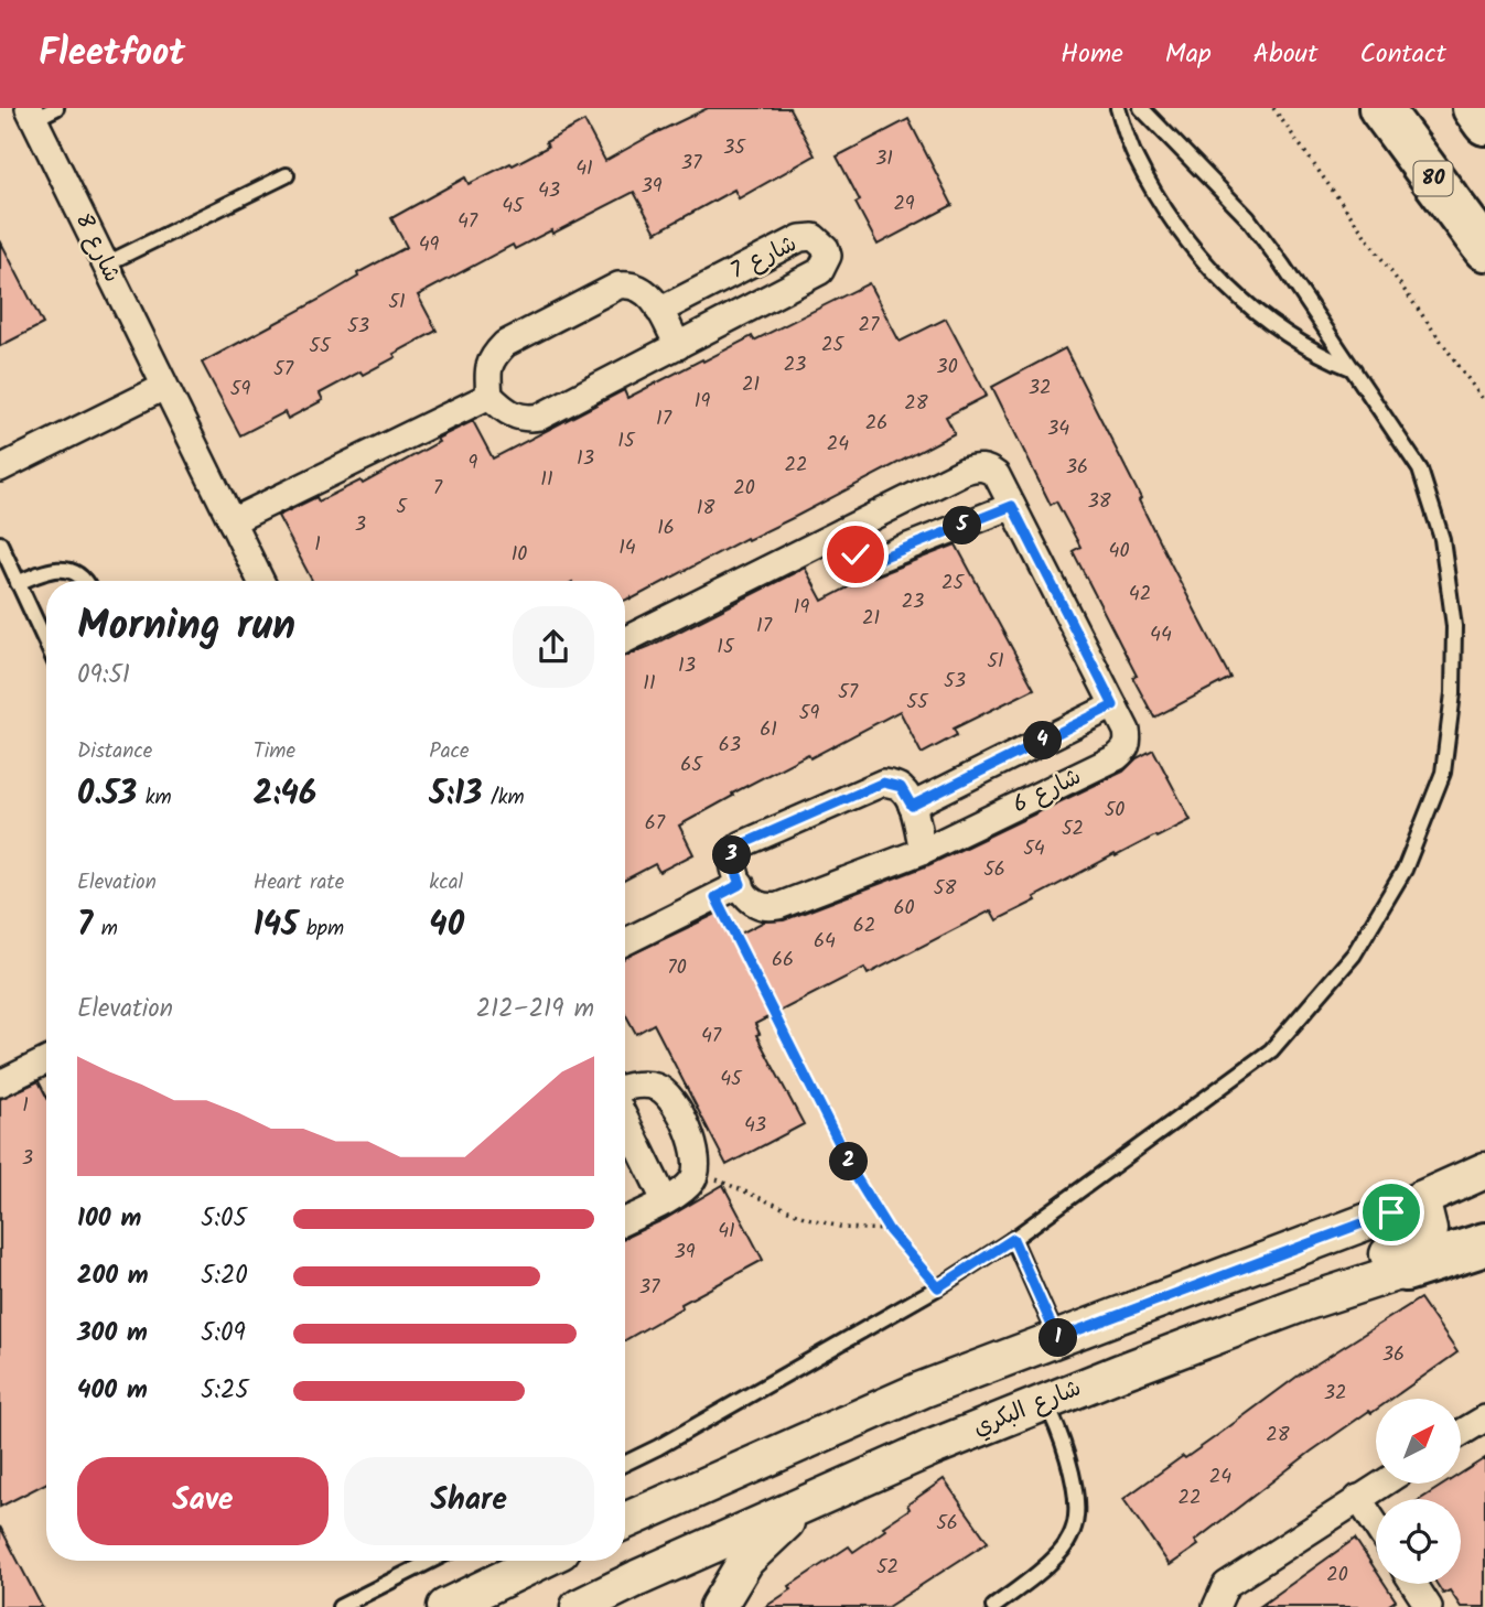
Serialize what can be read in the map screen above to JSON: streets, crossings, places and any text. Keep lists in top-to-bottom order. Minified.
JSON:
{"streets":{"highway":["80"],"main road":["شارع البكري"],"street":["شارع 8","شارع 7","شارع 6"]},"house_numbers":["35","31","37","41","39","43","29","45","47","49","51","27","53","25","55","23","30","57","21","32","59","19","28","17","26","34","15","24","13","9","22","36","11","7","20","38","5","18","3","16","1","14","40","10","25","42","23","19","21","17","44","15","51","13","53","11","57","55","59","61","63","65","50","67","52","54","56","58","60","62","64","66","70","47","45","1","43","3","41","39","37","36","32","28","24","22","56","52","20"],"north":"top right","page":{"header":"Fleetfoot","nav":["Home","Map","About","Contact"],"pins":["5","4","3","2","1"],"heading":["Morning run","09:51"],"stats":[["Distance","0.53 km"],["Time","2:46"],["Pace","5:13 /km"],["Elevation","7 m"],["Heart rate","145 bpm"],["kcal","40"]],"chart":["Elevation","212–219 m"],"list":[{"name":"100 m","note":"5:05"},{"name":"200 m","note":"5:20"},{"name":"300 m","note":"5:09"},{"name":"400 m","note":"5:25"}],"buttons":["Save","Share"]}}
